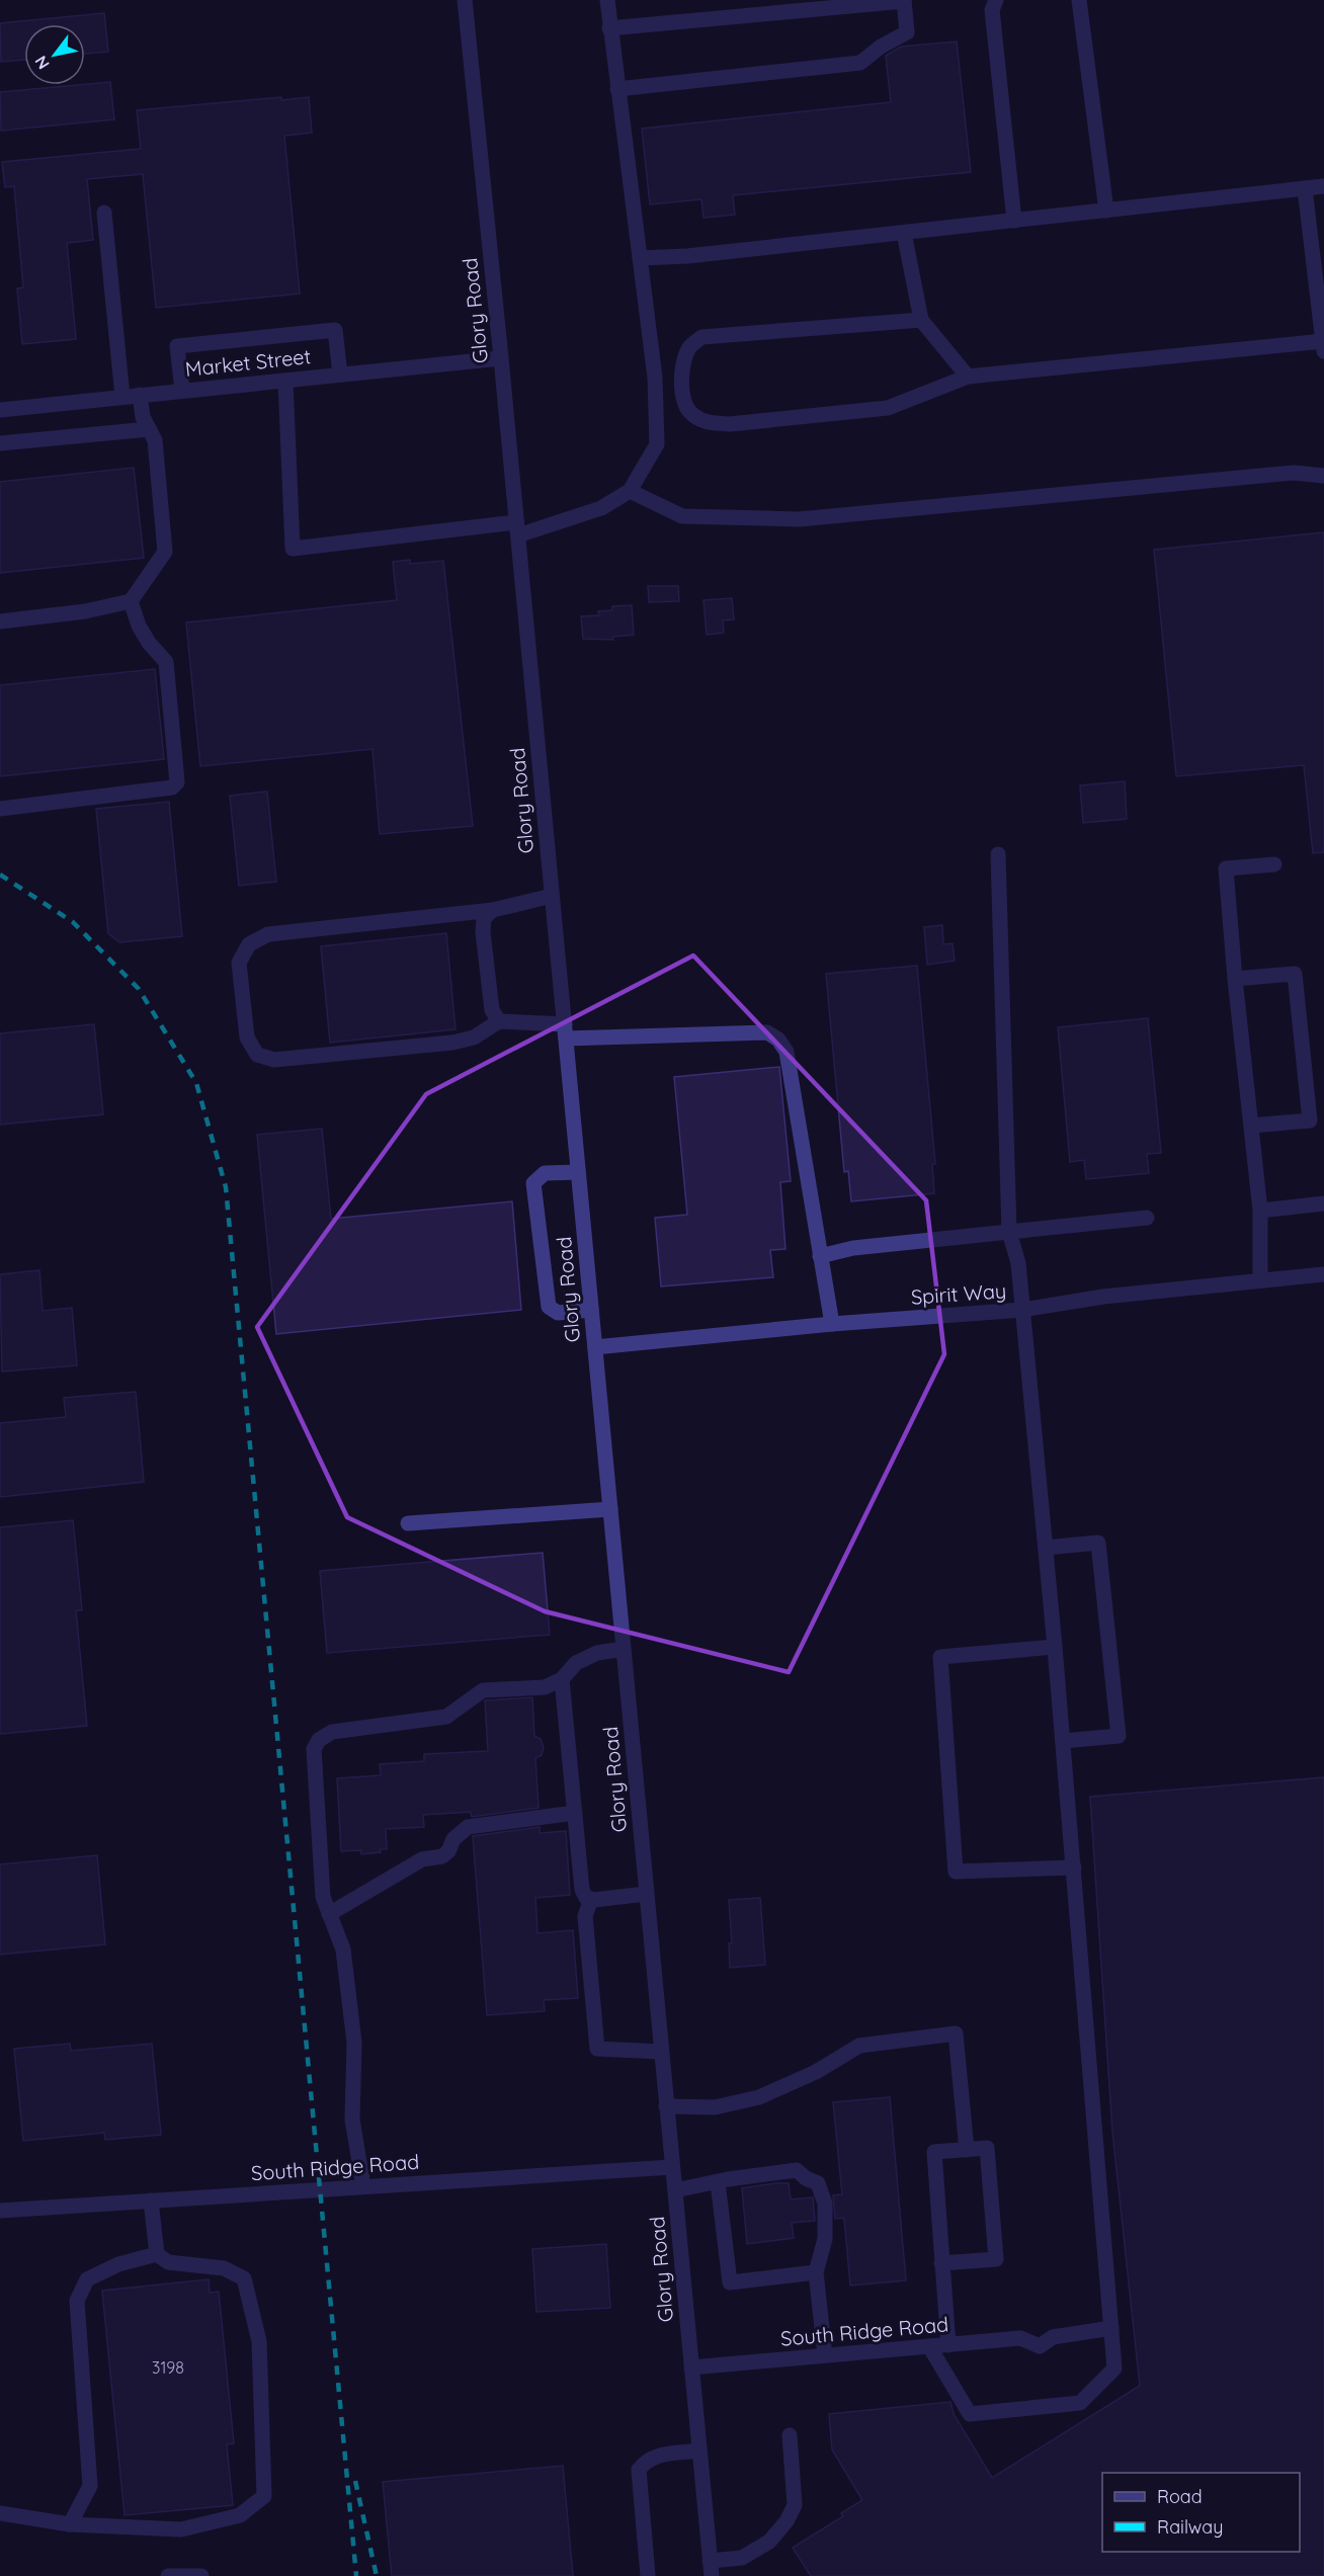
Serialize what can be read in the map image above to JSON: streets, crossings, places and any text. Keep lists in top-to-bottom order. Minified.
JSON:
{"streets":{"street":["Glory Road","Market Street","Spirit Way","South Ridge Road"]},"crossings":[["Glory Road","Market Street"],["Glory Road","Spirit Way"],["Glory Road","South Ridge Road"]],"house_numbers":["3198"],"legend":["Road","Railway"],"north":"bottom left"}
